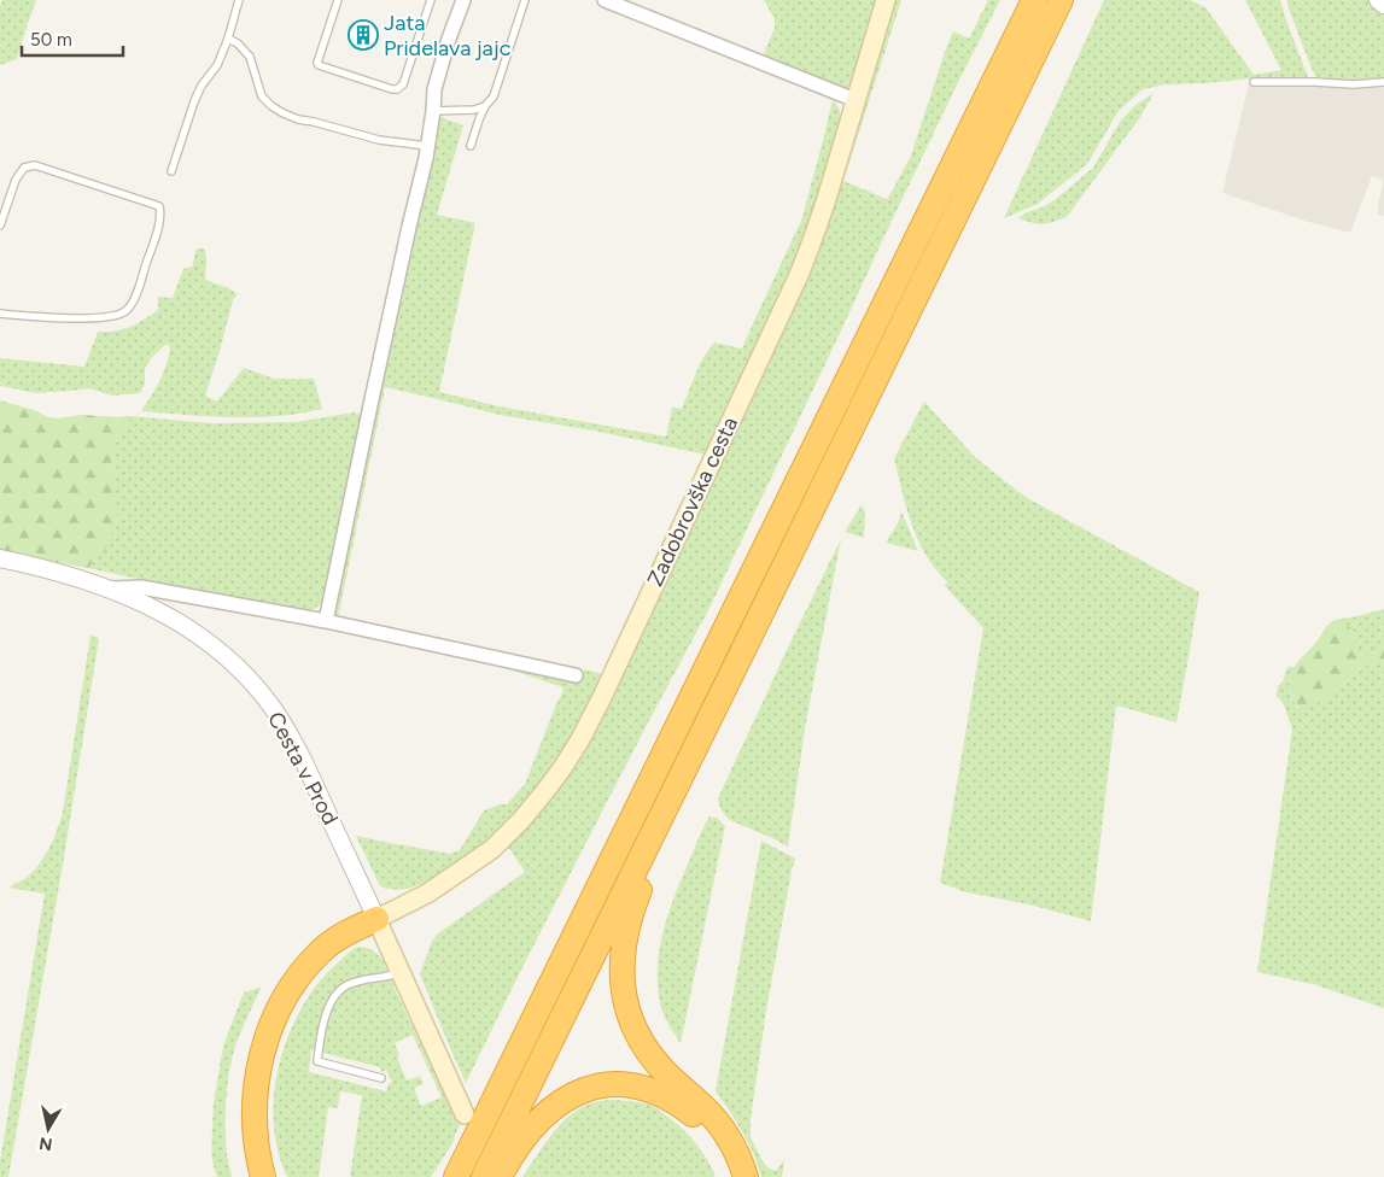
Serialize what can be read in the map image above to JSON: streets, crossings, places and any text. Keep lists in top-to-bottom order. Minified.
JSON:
{"streets":{"main road":["Zadobrovška cesta"],"street":["Cesta v Prod"]},"crossings":[["Zadobrovška cesta","Cesta v Prod"]],"places":{"building":["Jata Pridelava jajc"]},"scale_bar":"50 m","north":"bottom"}
